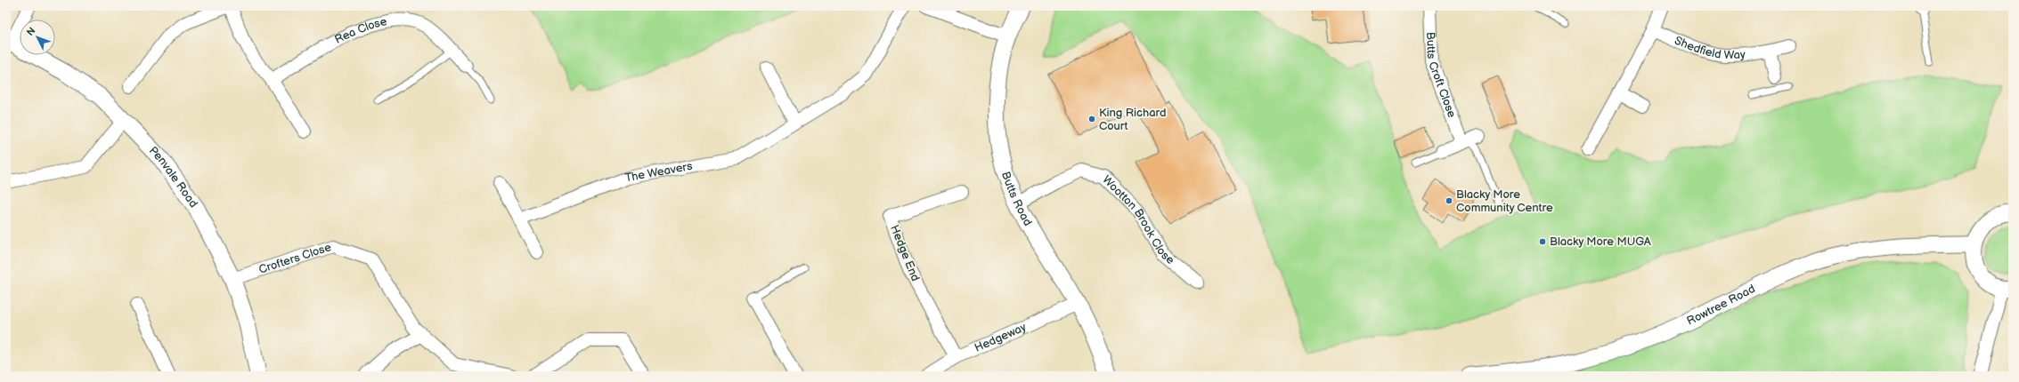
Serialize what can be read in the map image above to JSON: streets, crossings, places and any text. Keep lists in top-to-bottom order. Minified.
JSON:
{"streets":{"street":["Rea Close","Shedfield Way","Butts Croft Close","The Weavers","Penvale Road","Butts Road","Wootton Brook Close","Hedge End","Crofters Close","Rowtree Road","Hedgeway"]},"crossings":[["Penvale Road","Crofters Close"],["Butts Road","Wootton Brook Close"],["Butts Road","Hedgeway"],["Hedge End","Hedgeway"]],"places":["King Richard Court","Blacky More Community Centre","Blacky More MUGA"],"north":"top left"}
